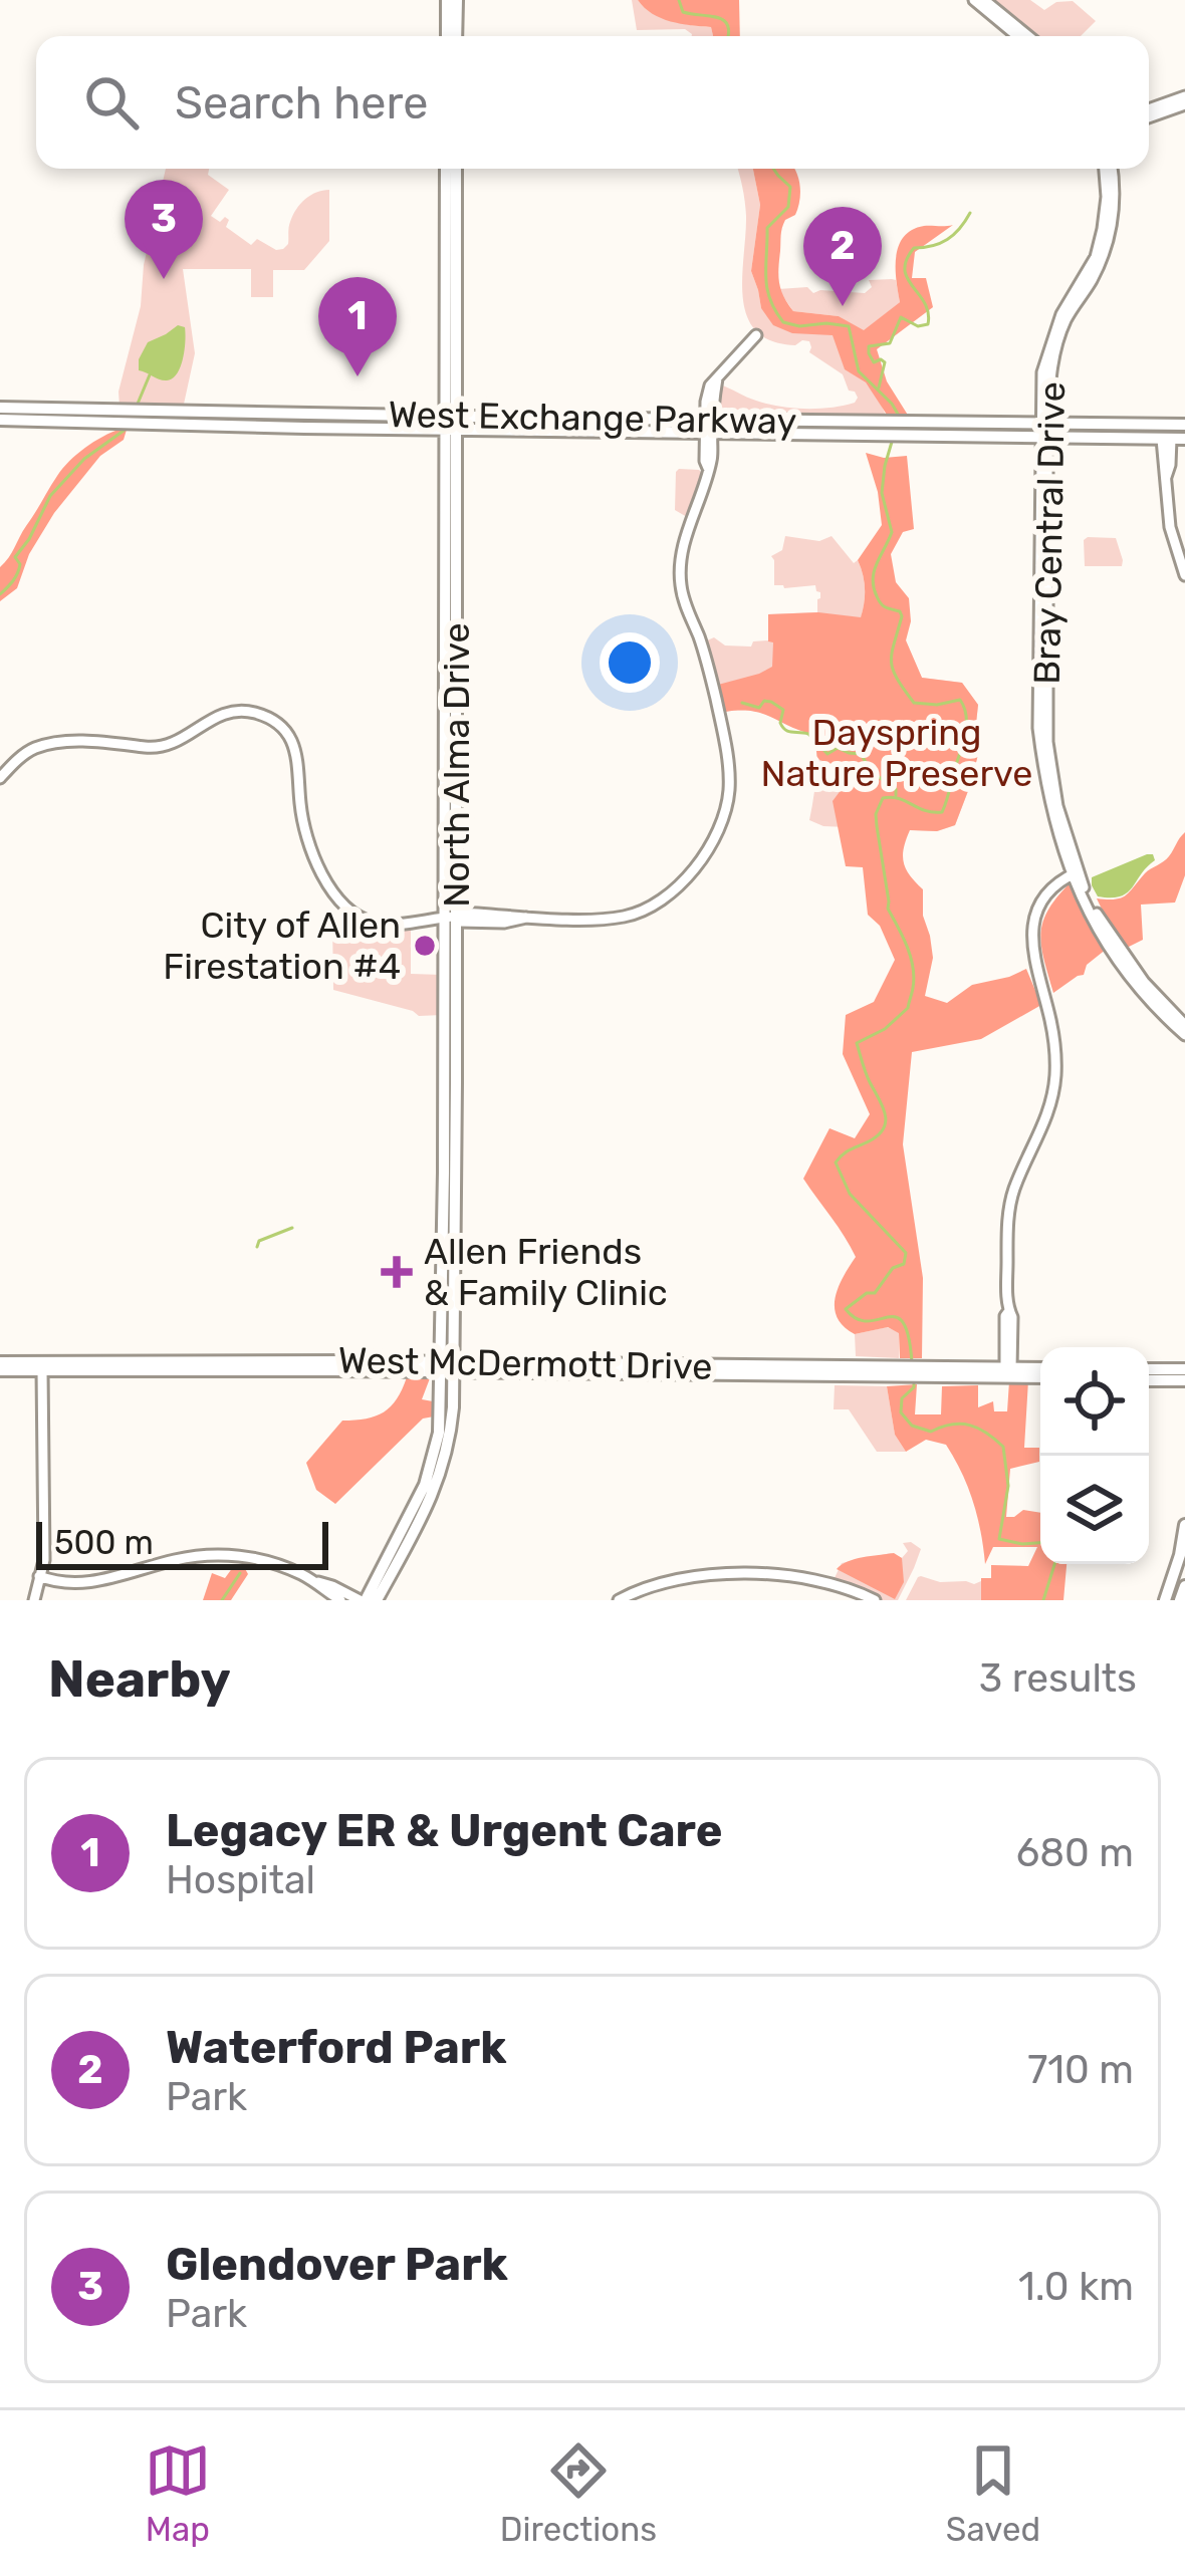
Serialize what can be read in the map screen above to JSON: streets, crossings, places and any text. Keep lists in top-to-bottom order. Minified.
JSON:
{"streets":{"main road":["West Exchange Parkway","North Alma Drive","West McDermott Drive"],"street":["Bray Central Drive"]},"crossings":[["West Exchange Parkway","Bray Central Drive"],["West Exchange Parkway","North Alma Drive"],["North Alma Drive","West McDermott Drive"]],"parks":["Dayspring Nature Preserve"],"places":{"other":["City of Allen Firestation #4"],"health":["Allen Friends & Family Clinic"]},"scale_bar":"500 m","page":{"search":"Search here","pins":["3","2","1"],"scale":"500 m","heading":["Nearby","3 results"],"list":[{"mark":"1","name":"Legacy ER & Urgent Care","note":"Hospital","value":"680 m"},{"mark":"2","name":"Waterford Park","note":"Park","value":"710 m"},{"mark":"3","name":"Glendover Park","note":"Park","value":"1.0 km"}],"nav":["Map","Directions","Saved"]}}
